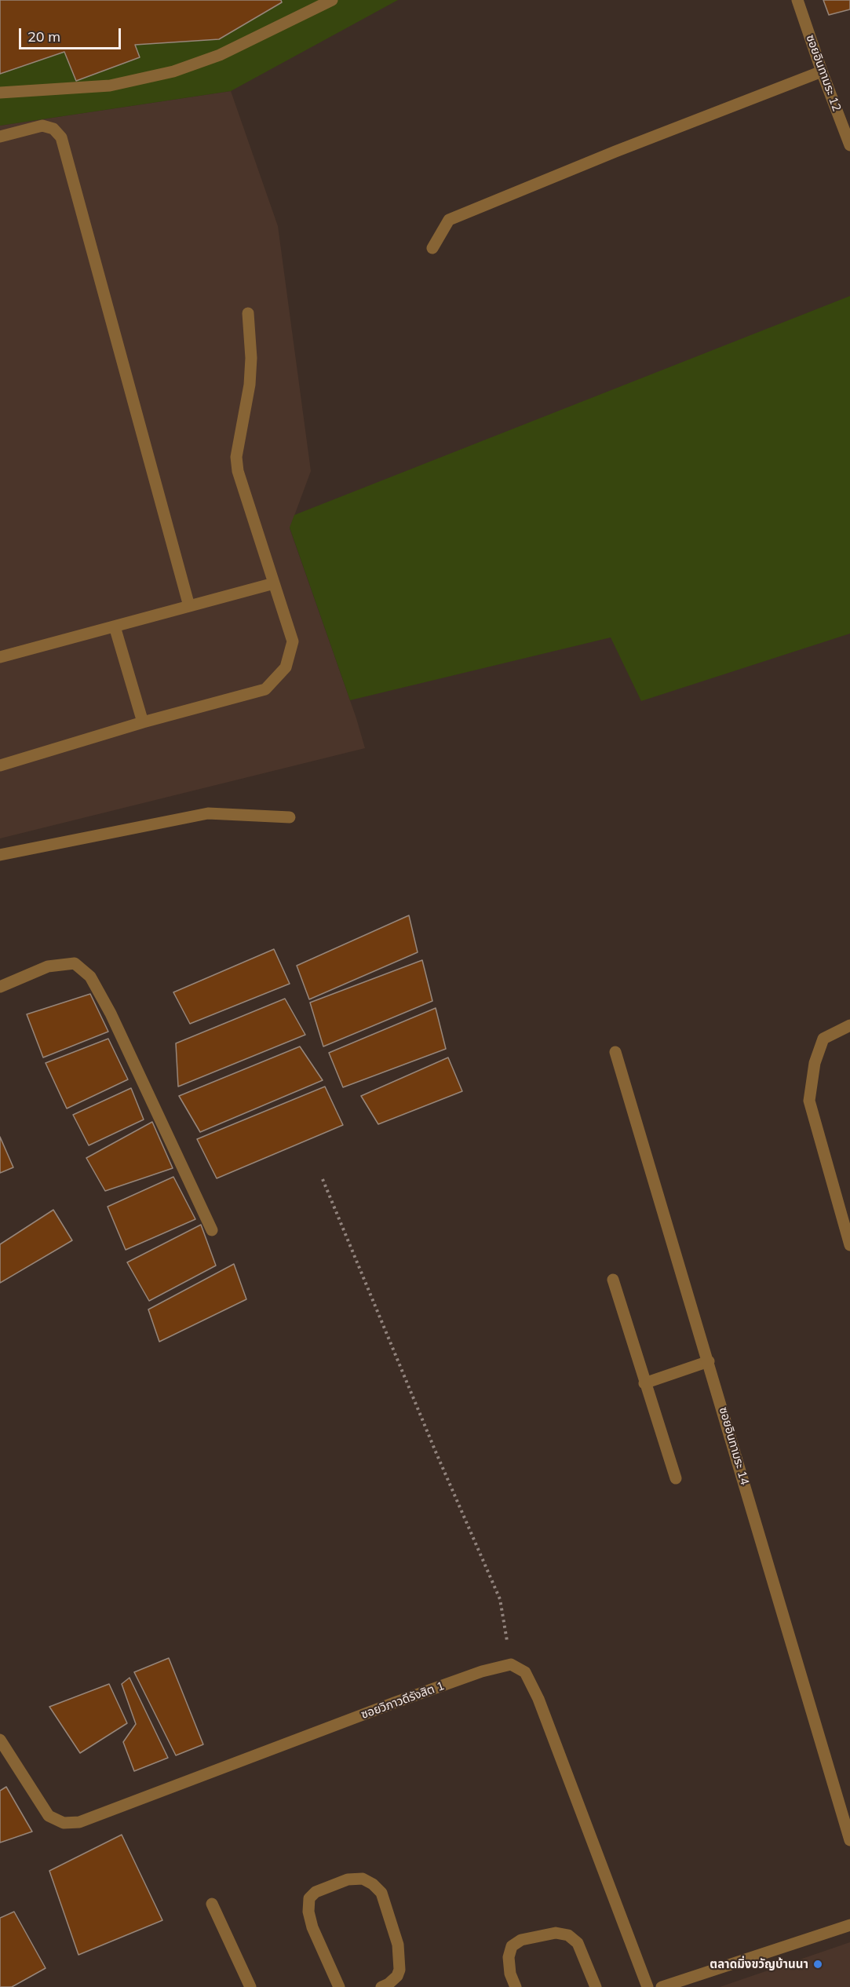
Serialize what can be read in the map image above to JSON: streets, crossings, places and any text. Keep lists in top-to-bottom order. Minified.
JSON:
{"streets":{"street":["ซอยอินทามระ 12","ซอยอินทามระ 14","ซอยวิภาวดีรังสิต 1"]},"places":["ตลาดมิ่งขวัญบ้านนา"],"scale_bar":"20 m"}
